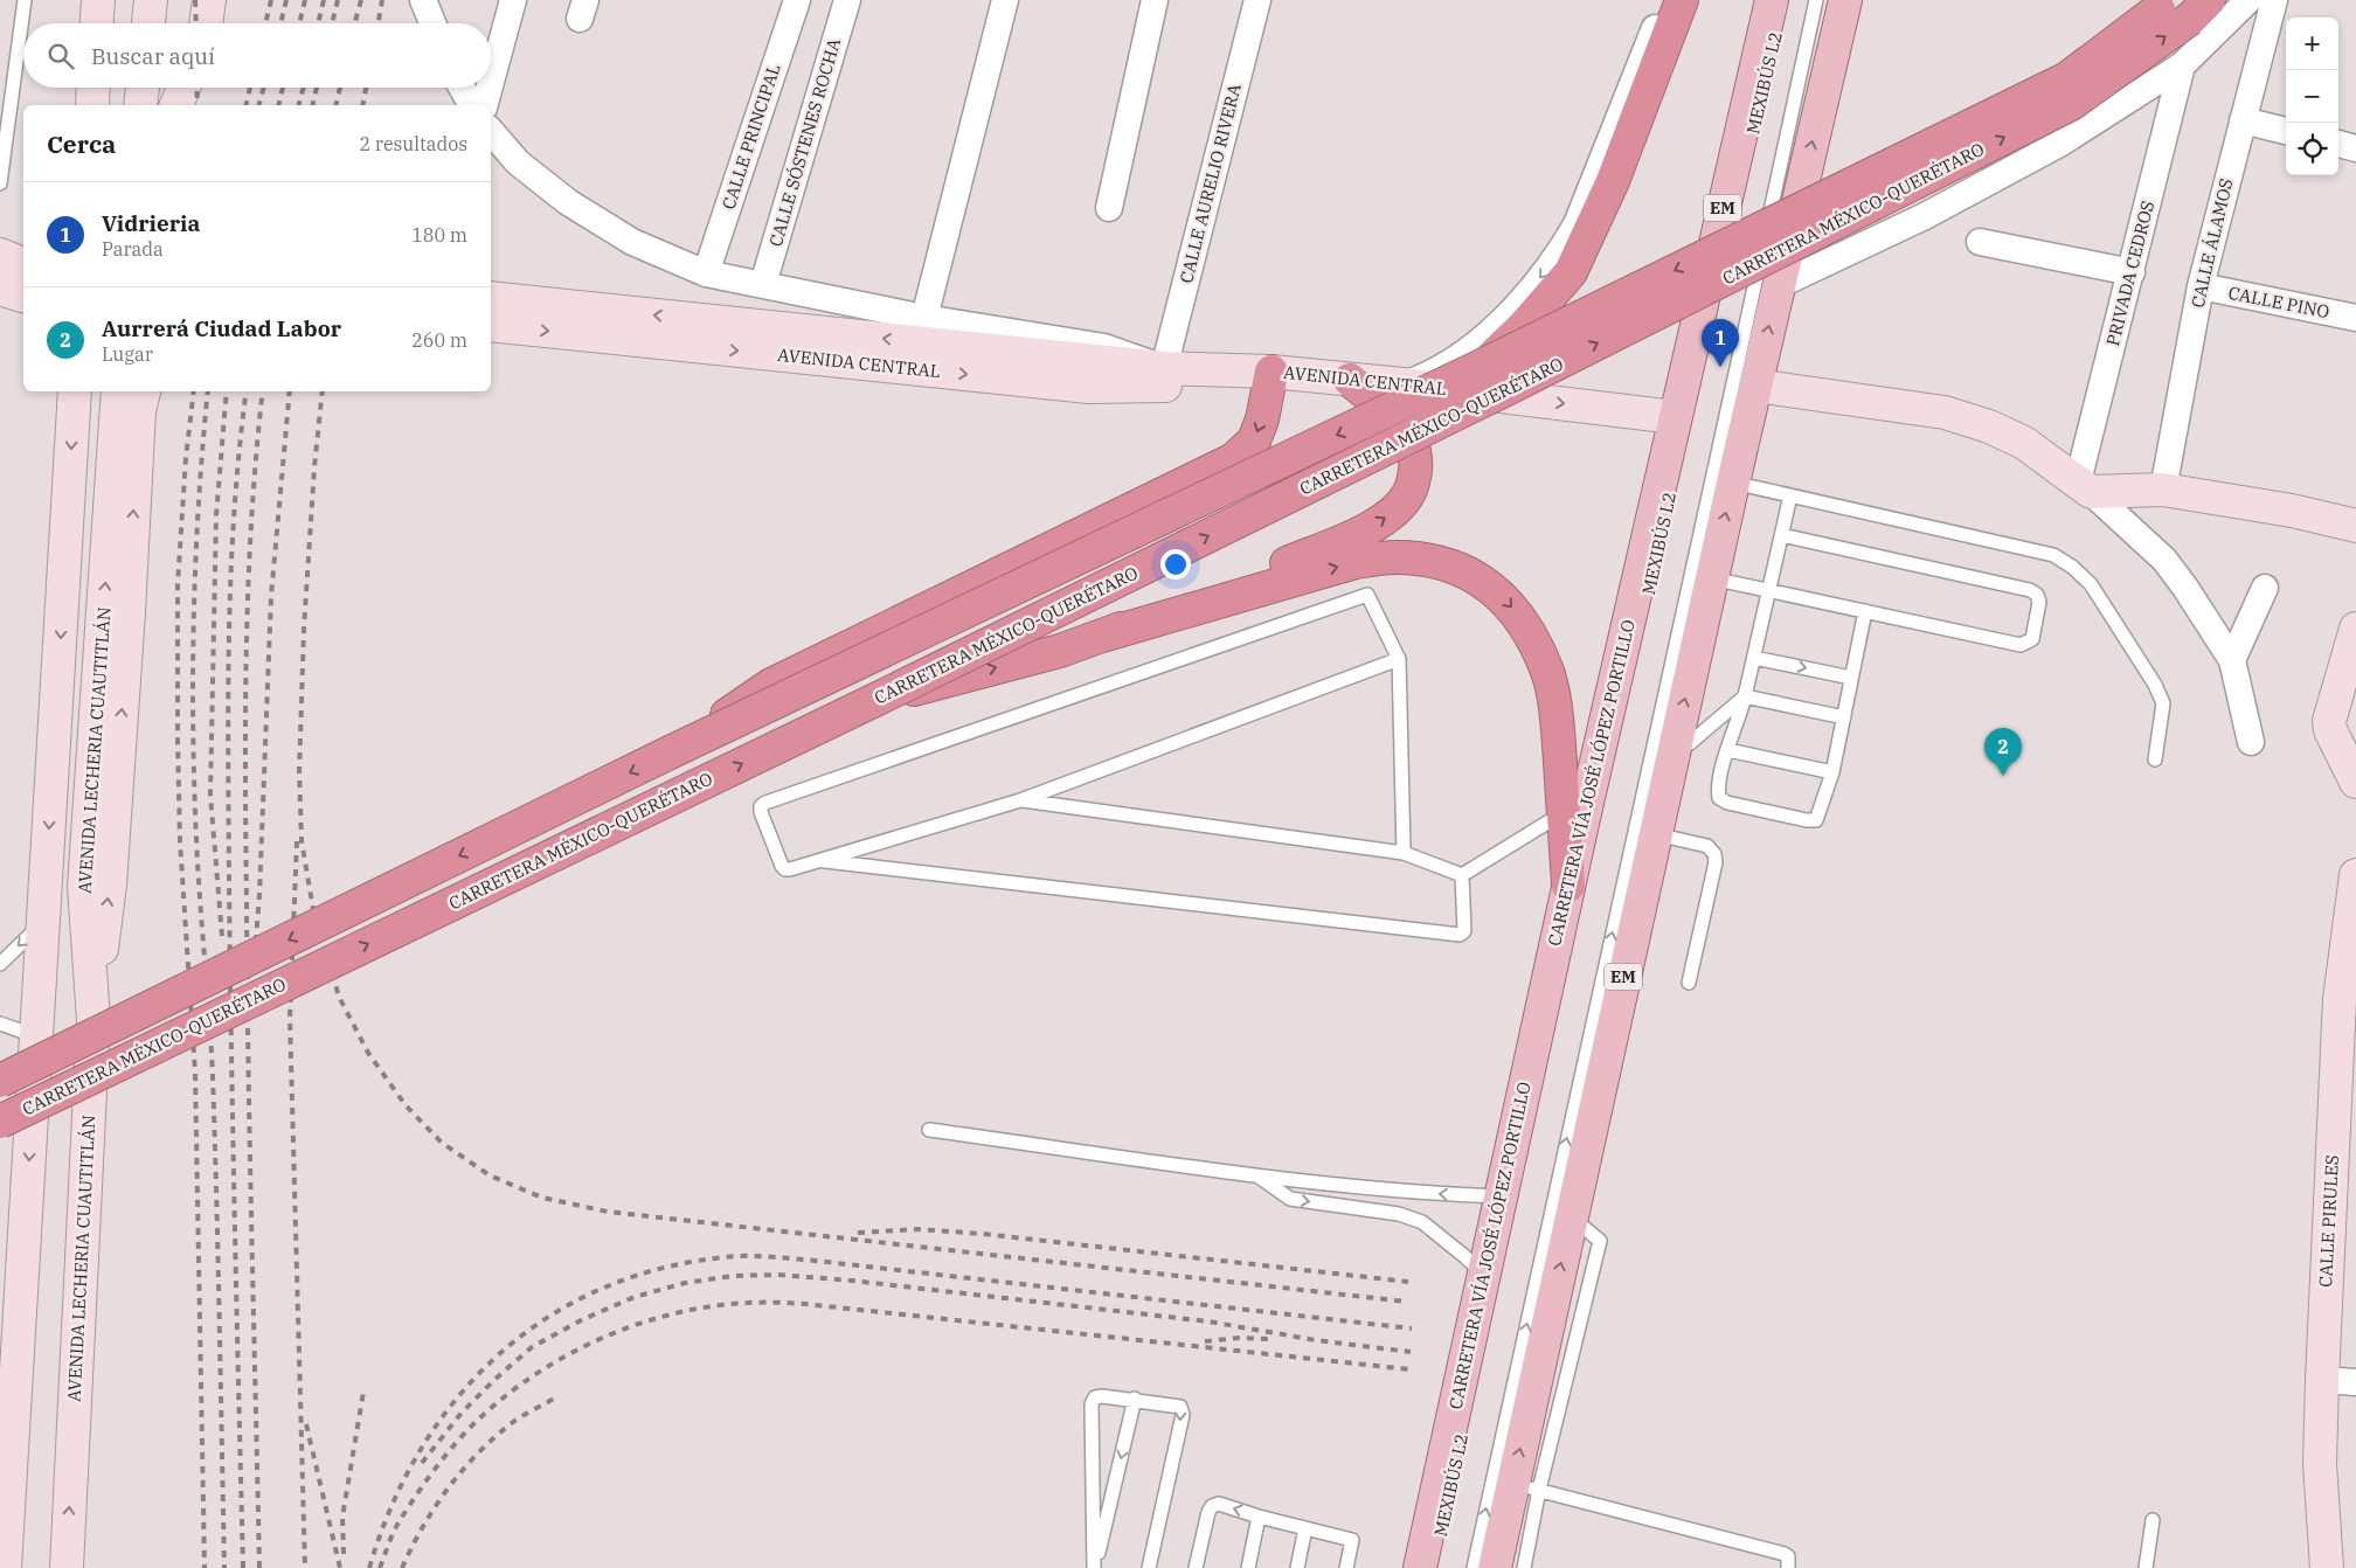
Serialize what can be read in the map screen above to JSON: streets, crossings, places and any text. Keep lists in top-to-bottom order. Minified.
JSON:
{"streets":{"highway":["CARRETERA MÉXICO-QUERÉTARO"],"main road":["EM","AVENIDA CENTRAL","AVENIDA LECHERIA CUAUTITLÁN","CARRETERA VÍA JOSÉ LÓPEZ PORTILLO","CALLE PIRULES"],"street":["CALLE PRINCIPAL","CALLE SÓSTENES ROCHA","CALLE AURELIO RIVERA","CALLE ÁLAMOS","PRIVADA CEDROS","CALLE PINO"],"lane":["MEXIBÚS L2"]},"crossings":[["CALLE AURELIO RIVERA","AVENIDA CENTRAL"],["CALLE ÁLAMOS","CALLE PINO"],["AVENIDA CENTRAL","CARRETERA VÍA JOSÉ LÓPEZ PORTILLO"]],"page":{"map_buttons":["+","−"],"search":"Buscar aquí","heading":["Cerca","2 resultados"],"list":[{"mark":"1","name":"Vidrieria","note":"Parada","value":"180 m"},{"mark":"2","name":"Aurrerá Ciudad Labor","note":"Lugar","value":"260 m"}],"pins":["1","2"]}}
